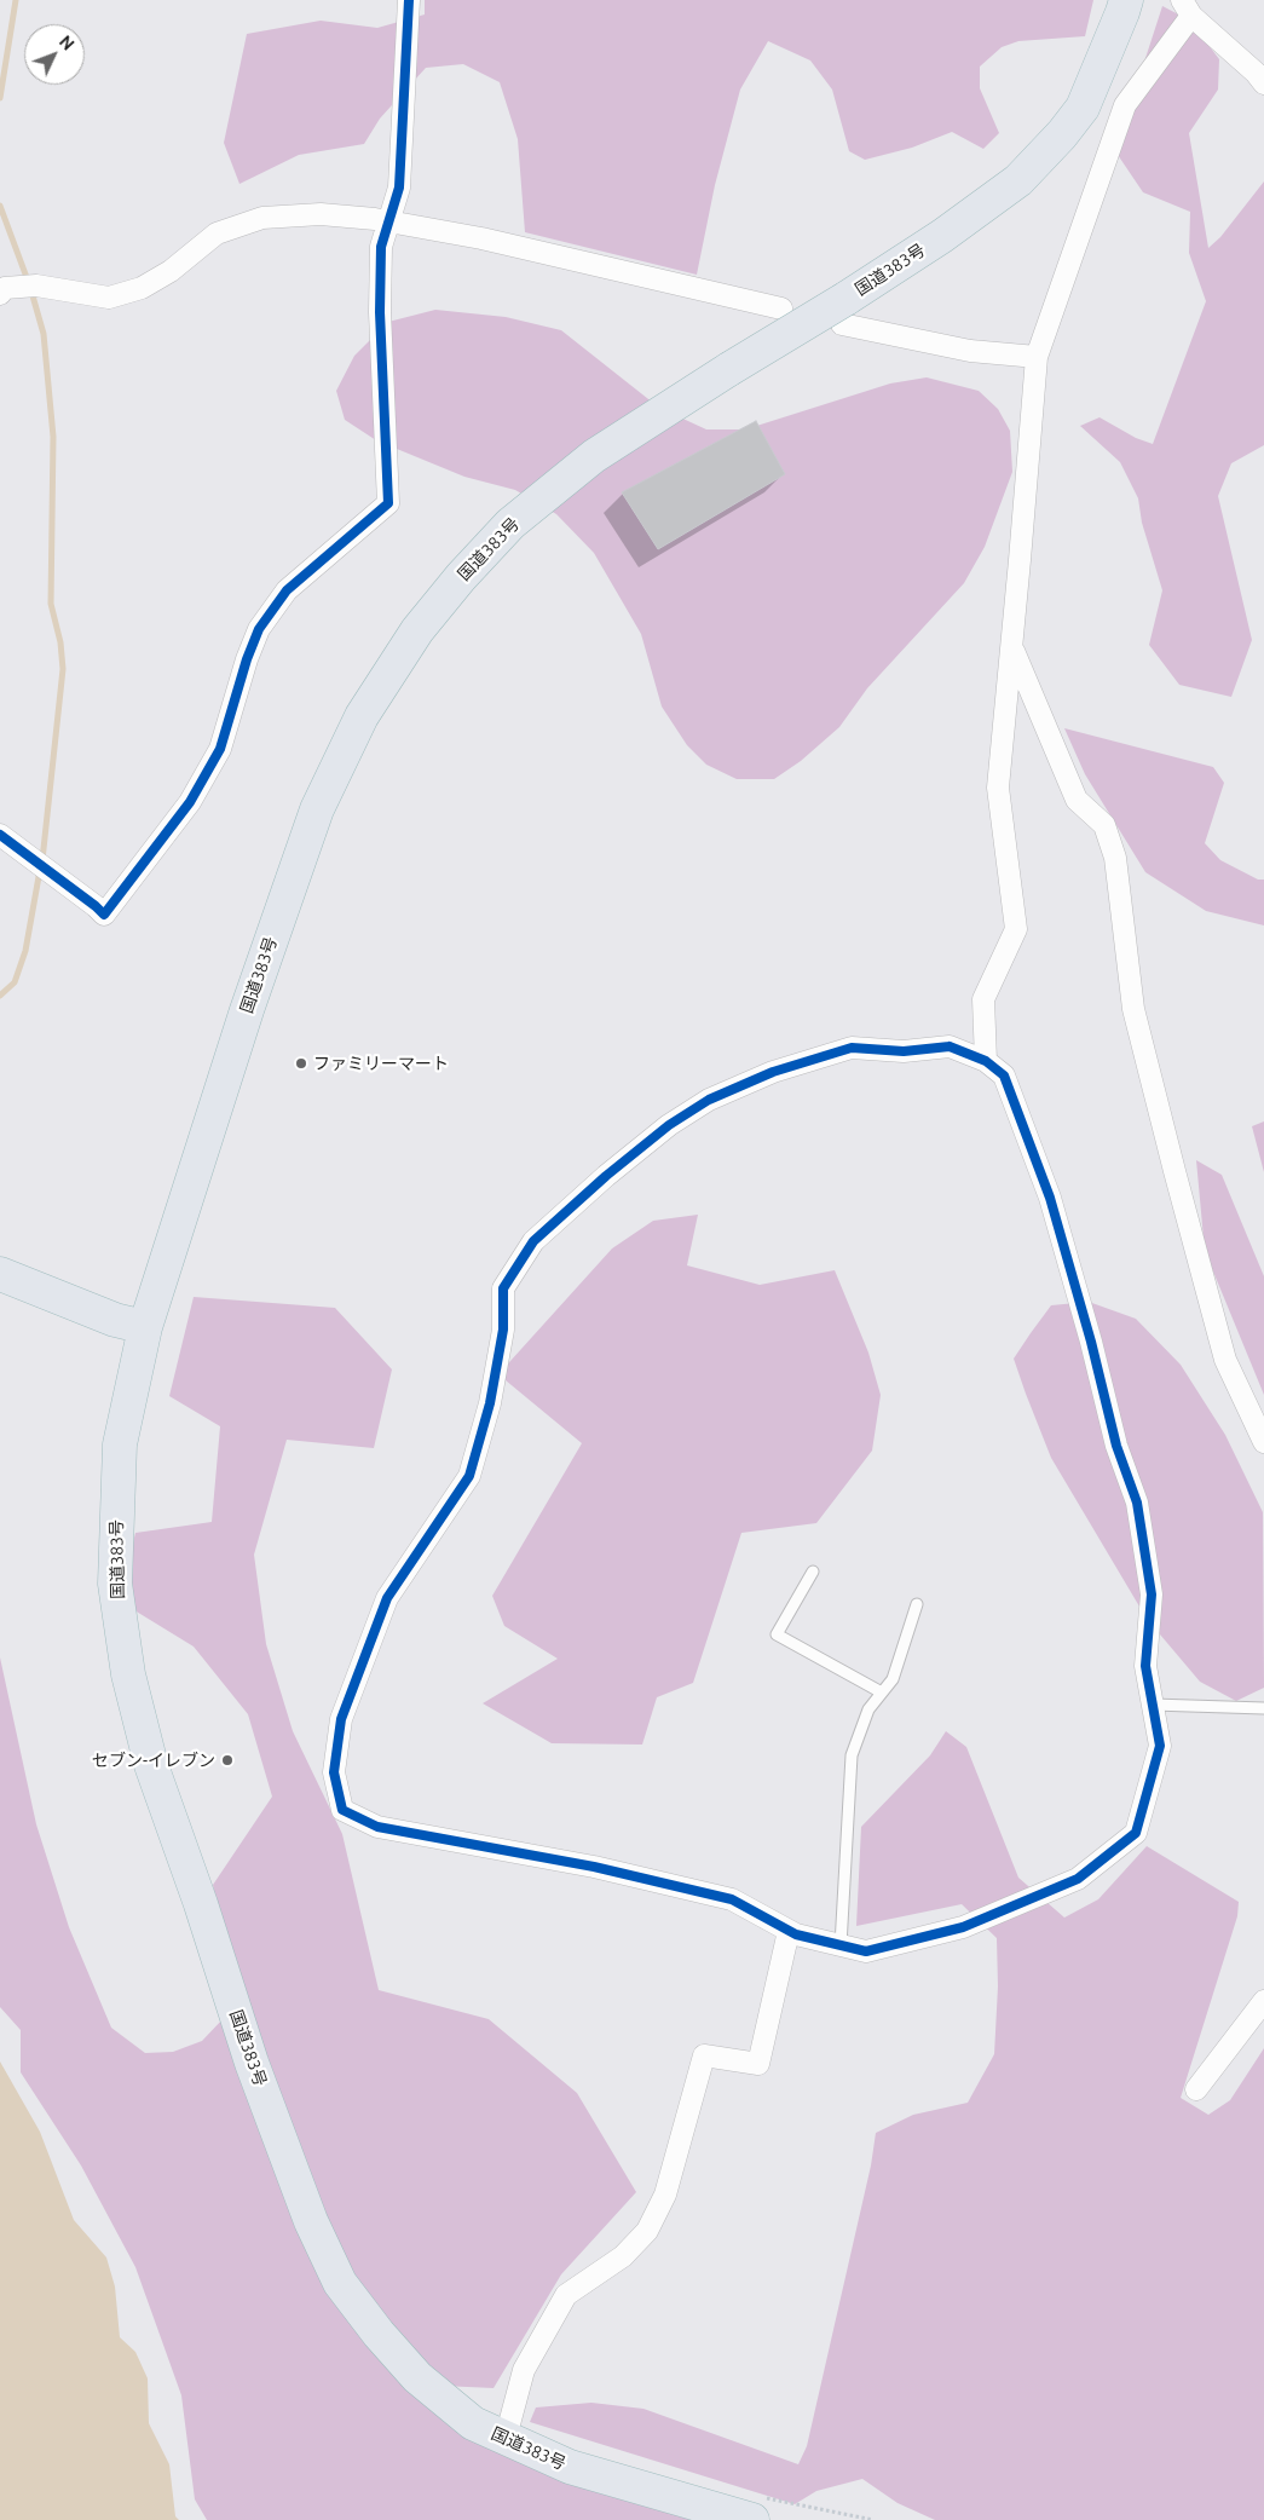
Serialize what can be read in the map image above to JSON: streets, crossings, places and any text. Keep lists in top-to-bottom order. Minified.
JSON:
{"streets":{"highway":["国道383号"]},"places":["ファミリーマート","セブン-イレブン"],"north":"top right"}
